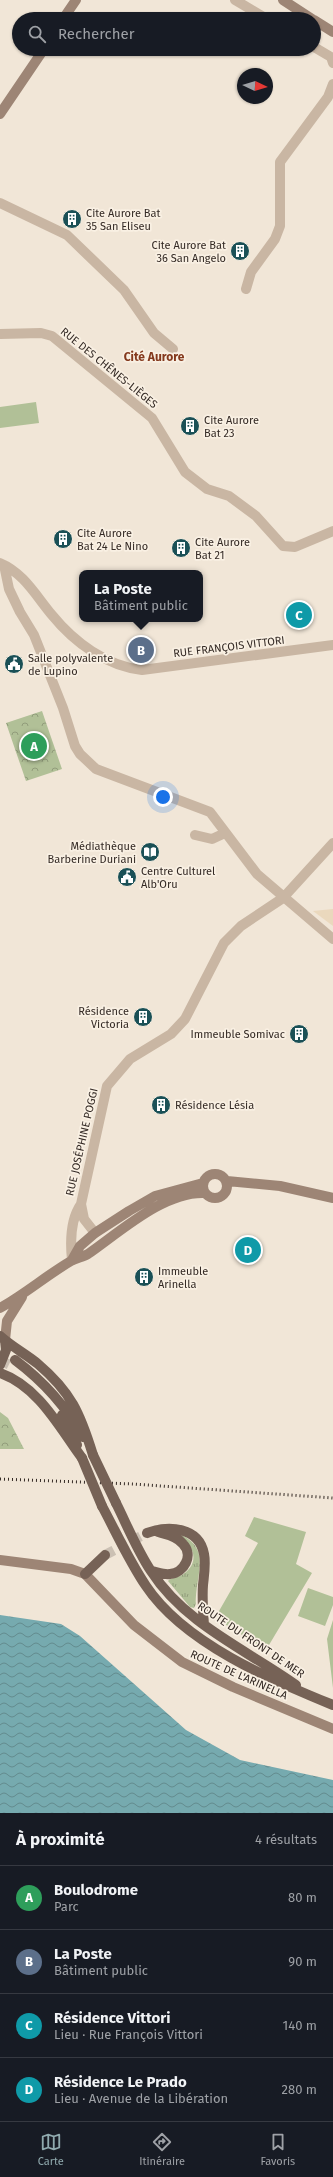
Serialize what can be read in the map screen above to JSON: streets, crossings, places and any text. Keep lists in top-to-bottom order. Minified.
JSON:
{"streets":{"main road":["ROUTE DU FRONT DE MER","ROUTE DE L'ARINELLA"],"street":["RUE DES CHÊNES-LIÈGES","RUE FRANÇOIS VITTORI","RUE JOSÉPHINE POGGI"]},"districts":["Cité Aurore"],"places":{"building":["Cite Aurore Bat 35 San Eliseu","Cite Aurore Bat 36 San Angelo","Cite Aurore Bat 23","Cite Aurore Bat 24 Le Nino","Cite Aurore Bat 21","Résidence Victoria","Immeuble Somivac","Résidence Lésia","Immeuble Arinella"],"public building":["Salle polyvalente de Lupino","Centre Culturel Alb'Oru"],"library":["Médiathèque Barberine Duriani"]},"north":"right","page":{"search":"Rechercher","popup":["La Poste","Bâtiment public"],"pins":["C","B","A","D"],"heading":["À proximité","4 résultats"],"list":[{"mark":"A","name":"Boulodrome","note":"Parc","value":"80 m"},{"mark":"B","name":"La Poste","note":"Bâtiment public","value":"90 m"},{"mark":"C","name":"Résidence Vittori","note":"Lieu · Rue François Vittori","value":"140 m"},{"mark":"D","name":"Résidence Le Prado","note":"Lieu · Avenue de la Libération","value":"280 m"}],"nav":["Carte","Itinéraire","Favoris"]}}
